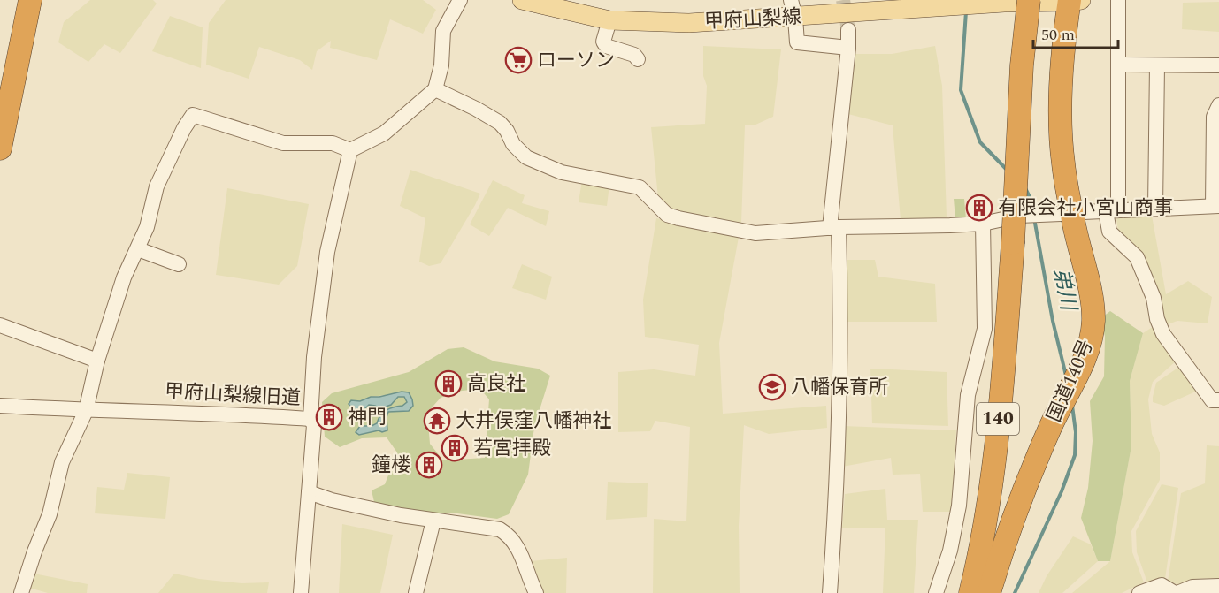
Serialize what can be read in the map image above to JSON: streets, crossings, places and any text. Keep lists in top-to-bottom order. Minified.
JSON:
{"streets":{"highway":["国道140号","140"],"main road":["甲府山梨線"],"street":["甲府山梨線旧道"]},"crossings":[["甲府山梨線","国道140号"]],"water":["弟川"],"places":{"supermarket":["ローソン"],"building":["有限会社小宮山商事","高良社","神門","若宮拝殿","鐘楼"],"school or university":["八幡保育所"],"temple":["大井俣窪八幡神社"]},"scale_bar":"50 m"}
